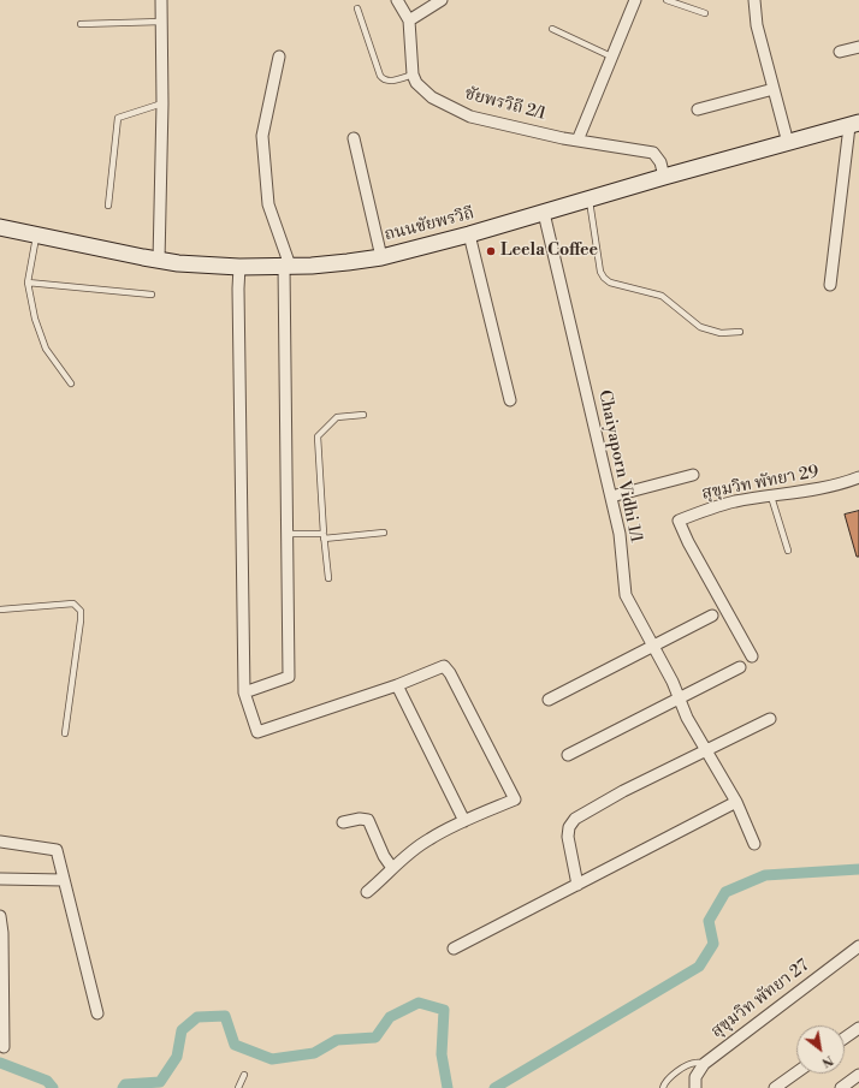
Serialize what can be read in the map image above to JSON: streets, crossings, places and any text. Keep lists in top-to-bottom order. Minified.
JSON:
{"streets":{"main road":["ถนนชัยพรวิถี"],"street":["ชัยพรวิถี 2/1","Chaiyaporn Vidhi 1/1","สุขุมวิท พัทยา 29","สุขุมวิท พัทยา 27"]},"crossings":[["ชัยพรวิถี 2/1","ถนนชัยพรวิถี"],["ถนนชัยพรวิถี","Chaiyaporn Vidhi 1/1"]],"places":["Leela Coffee"],"north":"bottom right"}
